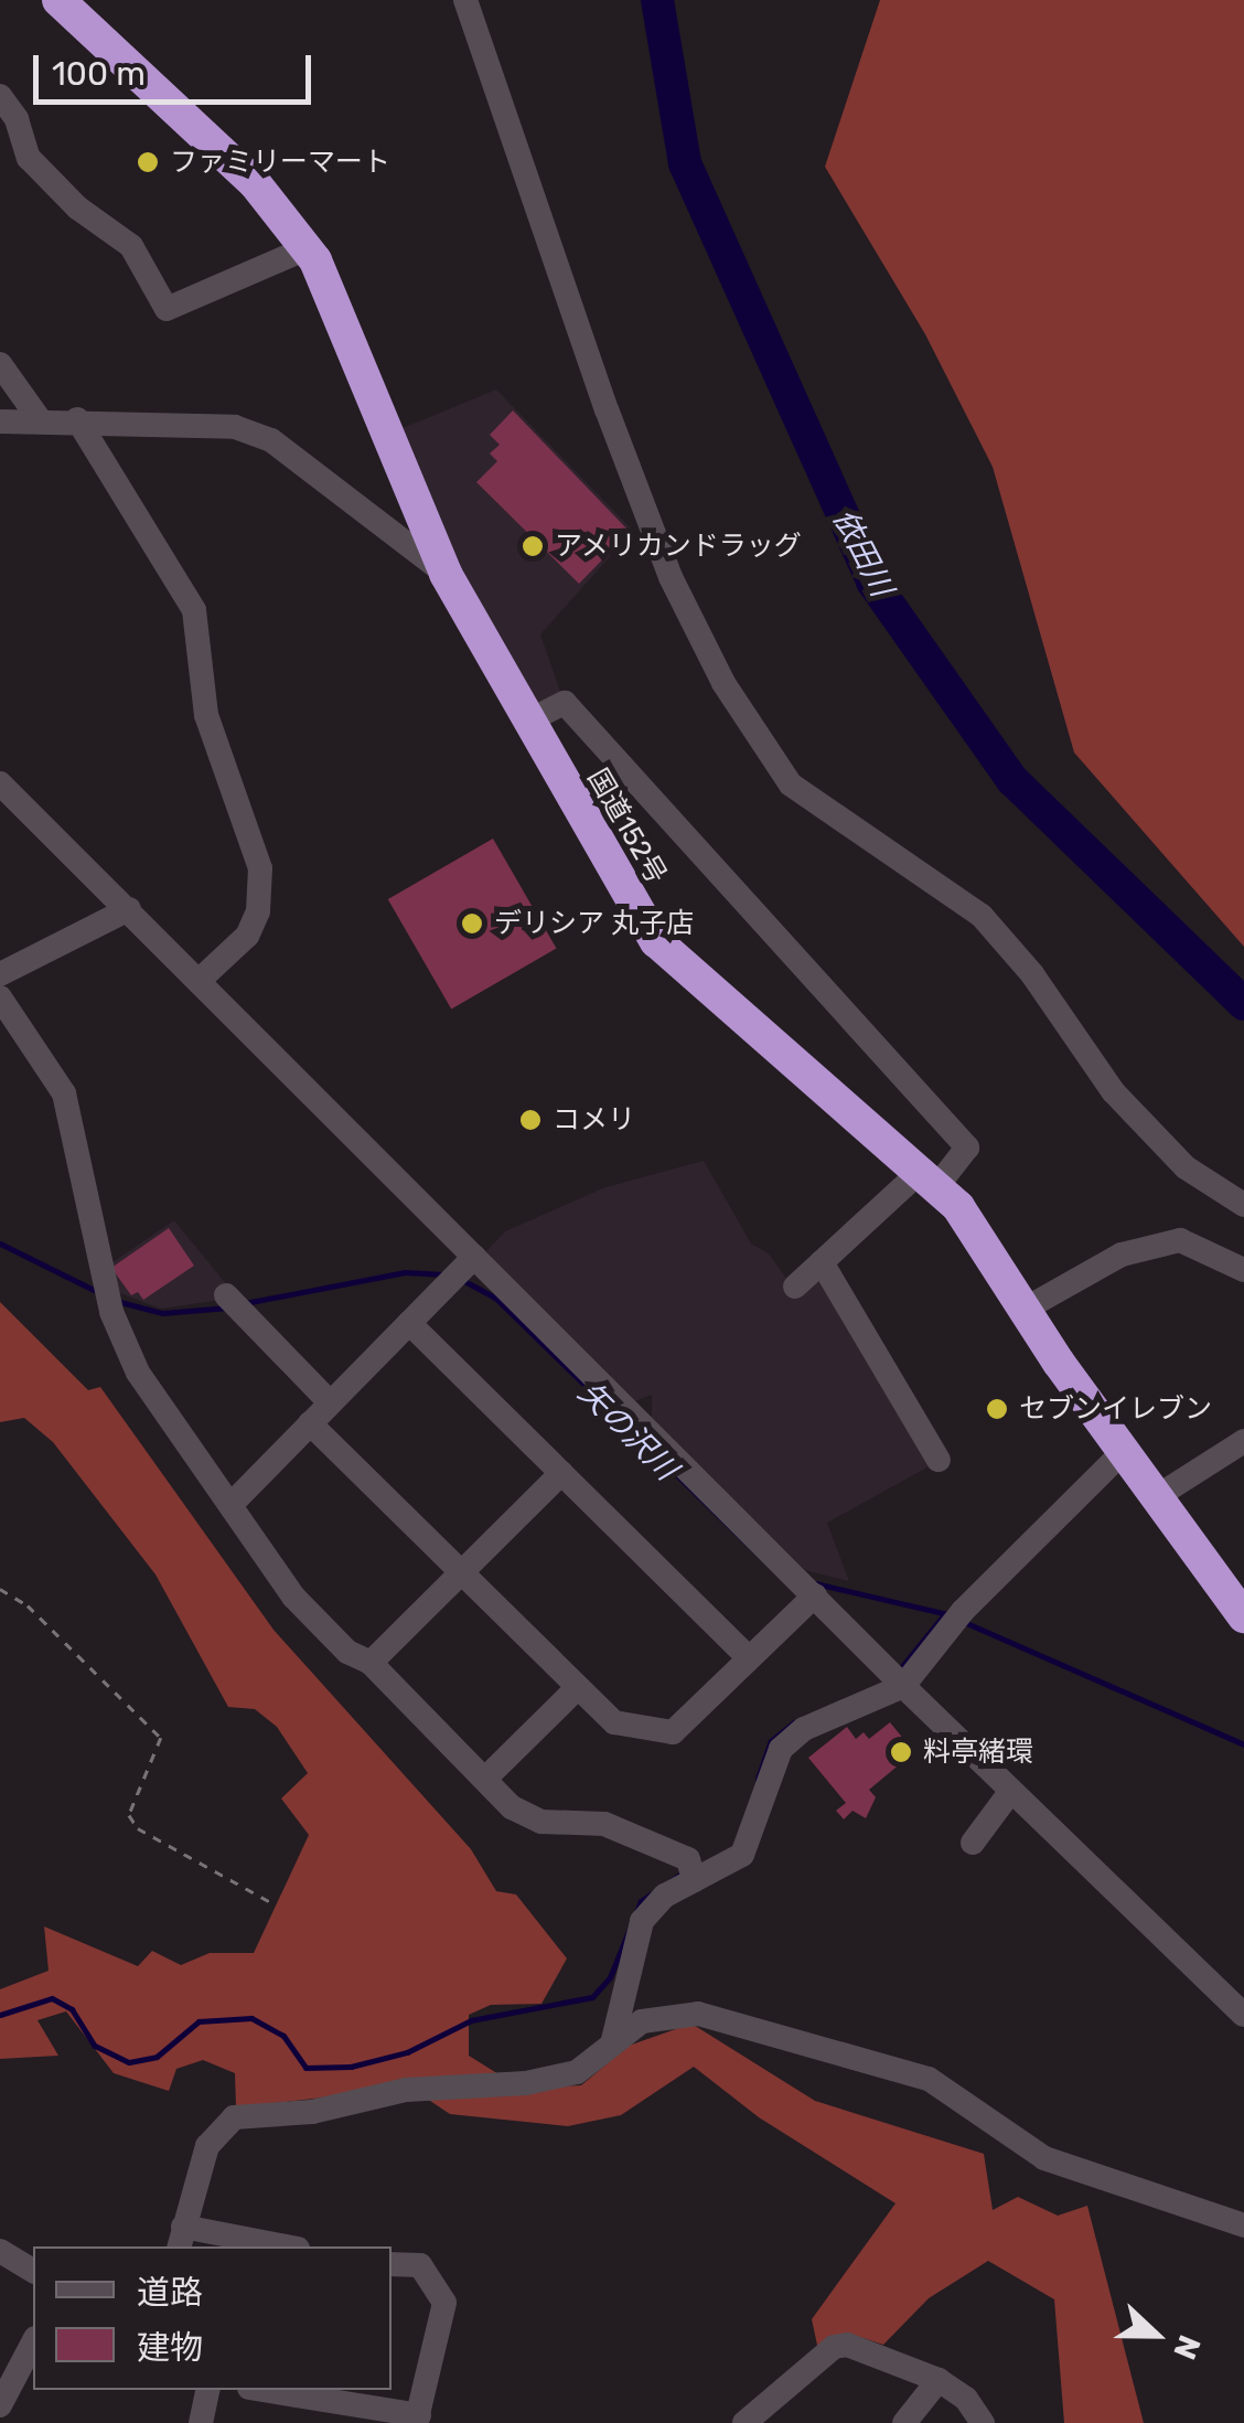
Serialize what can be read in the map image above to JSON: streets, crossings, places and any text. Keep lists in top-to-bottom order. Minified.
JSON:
{"streets":{"highway":["国道152号"]},"water":["依田川","矢の沢川"],"places":["ファミリーマート","アメリカンドラッグ","デリシア 丸子店","コメリ","セブンイレブン","料亭緒環"],"legend":["道路","建物"],"scale_bar":"100 m","north":"right"}
